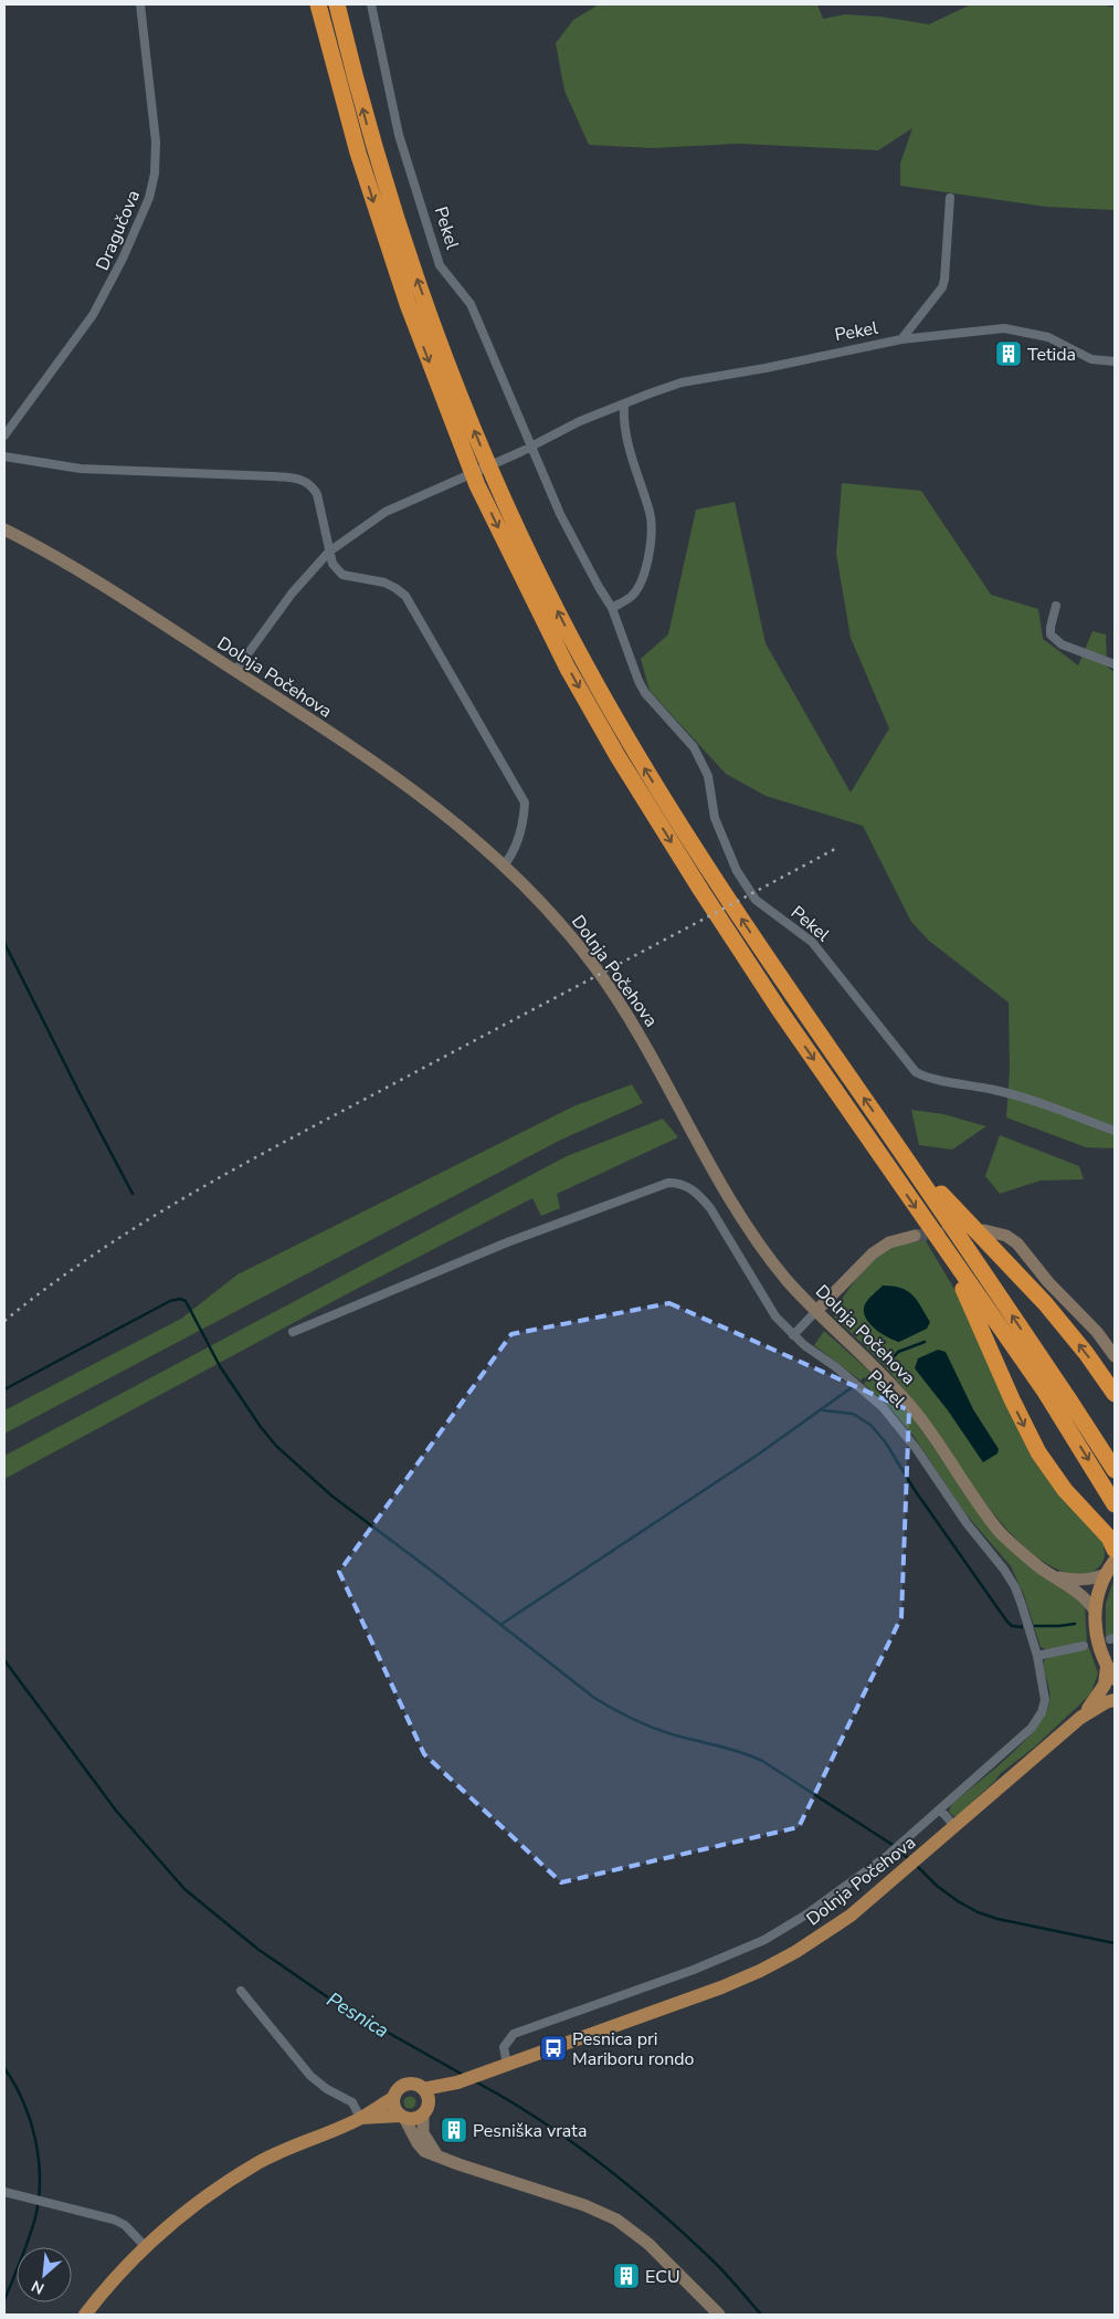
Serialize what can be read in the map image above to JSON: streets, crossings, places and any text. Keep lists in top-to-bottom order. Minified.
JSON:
{"streets":{"main road":["Dolnja Počehova"],"street":["Pekel","Dragučova"]},"crossings":[["Pekel","Dolnja Počehova"]],"water":["Pesnica"],"places":{"building":["Tetida","Pesniška vrata","ECU"],"bus stop":["Pesnica pri Mariboru rondo"]},"north":"bottom left"}
